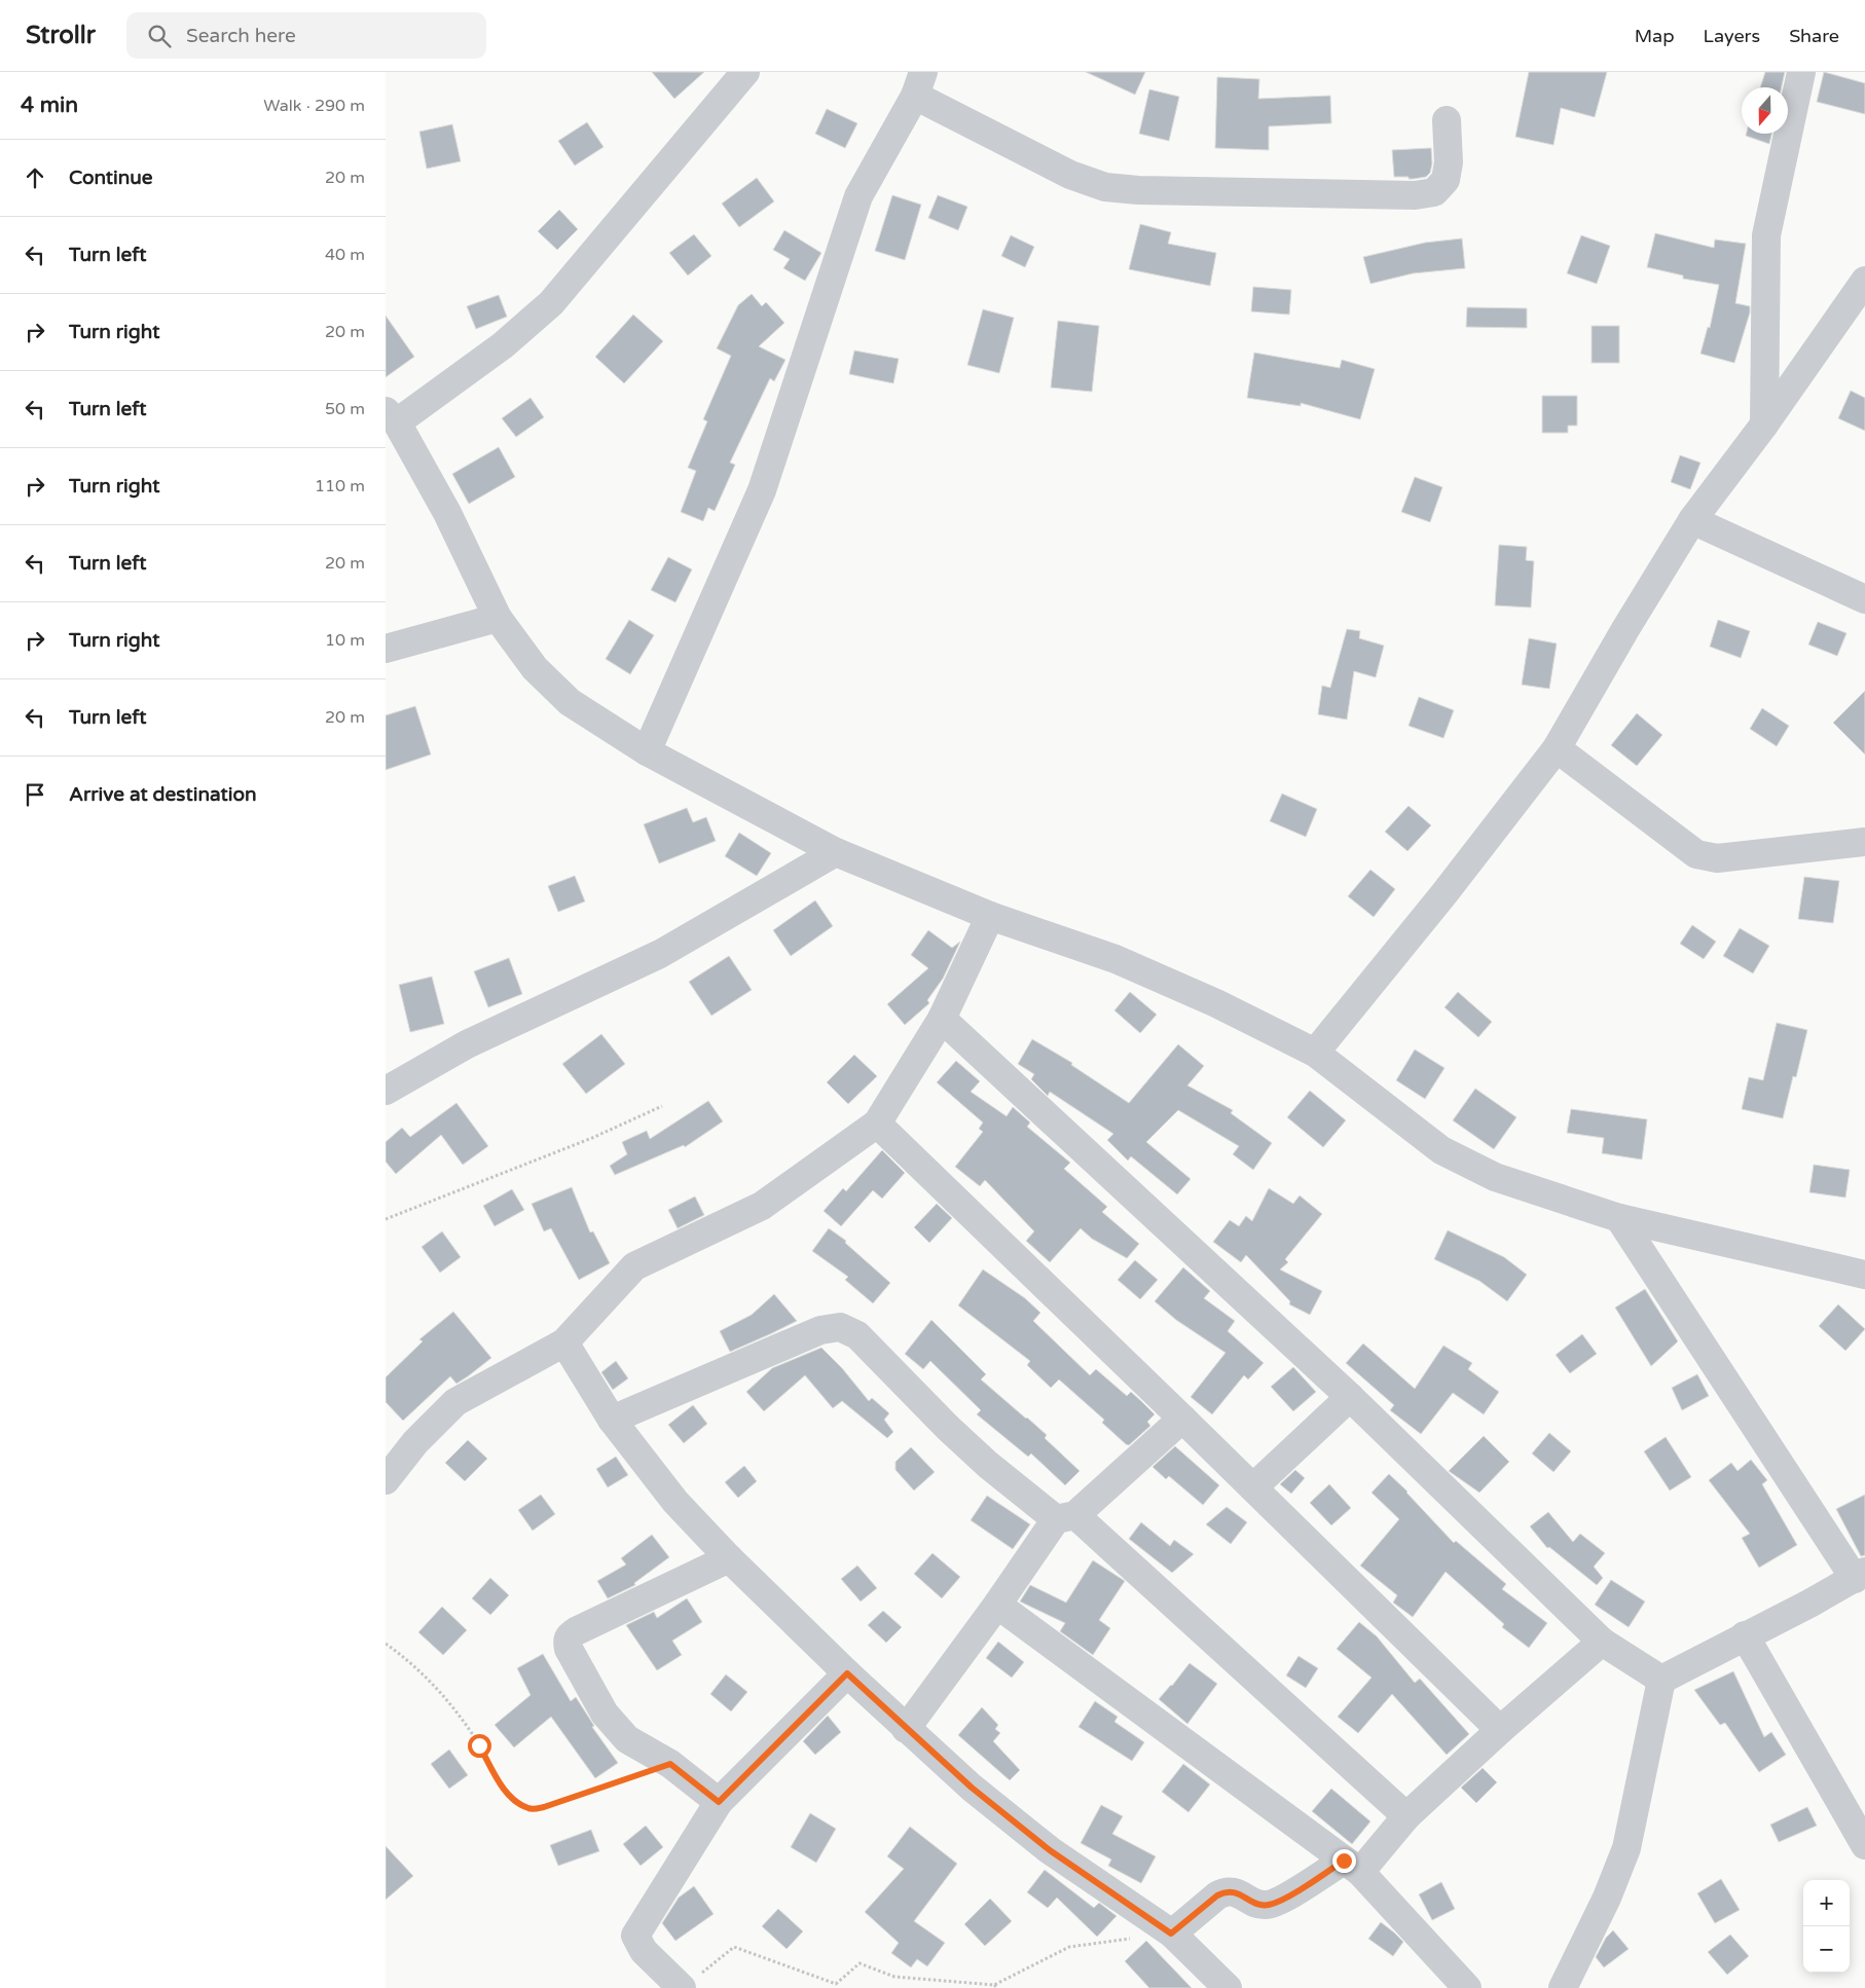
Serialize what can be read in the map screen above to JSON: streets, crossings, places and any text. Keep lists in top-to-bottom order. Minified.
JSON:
{"north":"bottom","page":{"header":"Strollr","search":"Search here","nav":["Map","Layers","Share"],"heading":["4 min","Walk · 290 m"],"list":[["Continue","20 m"],["Turn left","40 m"],["Turn right","20 m"],["Turn left","50 m"],["Turn right","110 m"],["Turn left","20 m"],["Turn right","10 m"],["Turn left","20 m"],"Arrive at destination"],"map_buttons":["+","−"]}}
